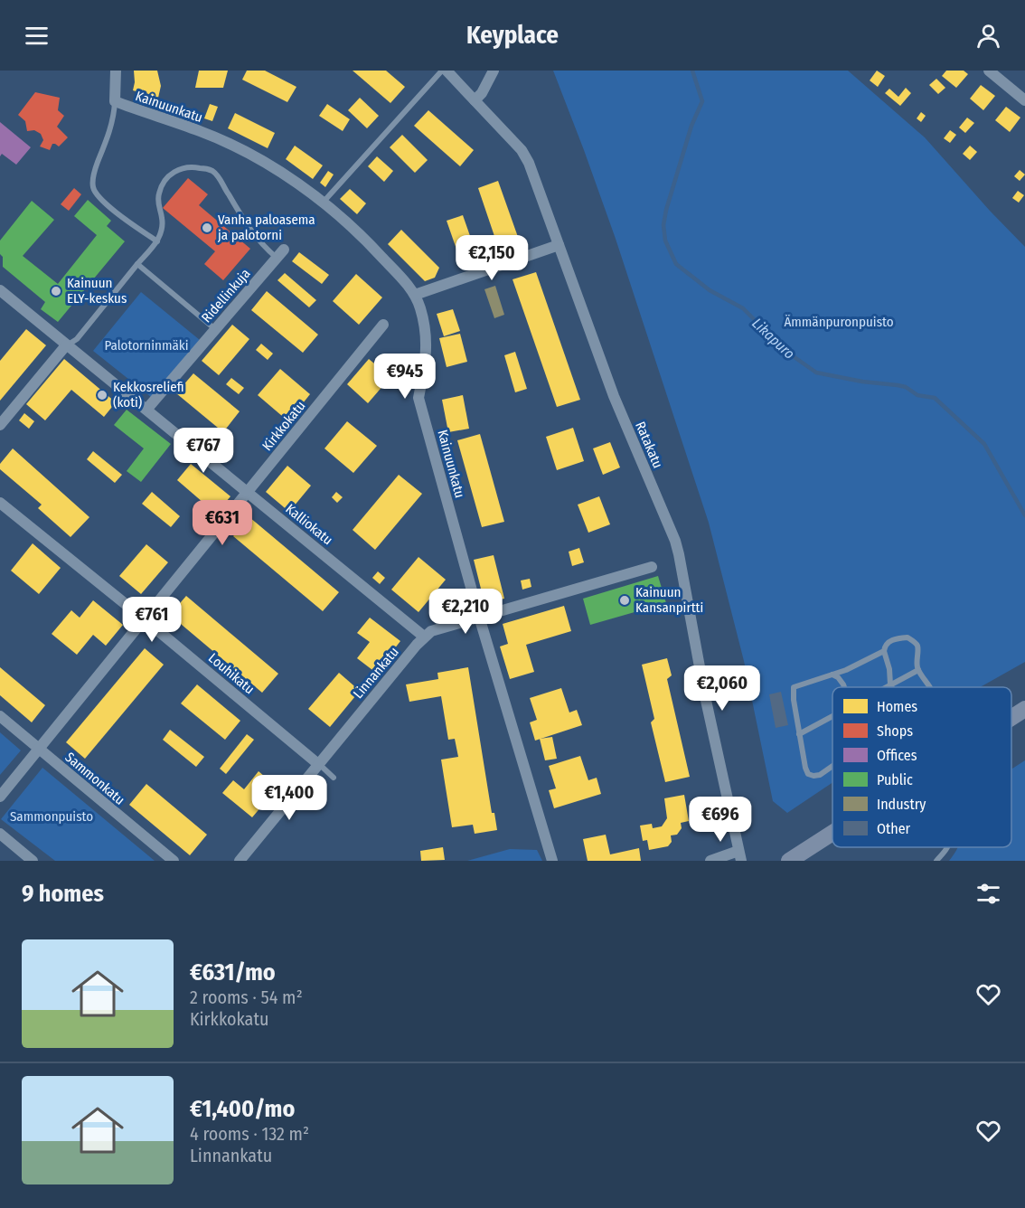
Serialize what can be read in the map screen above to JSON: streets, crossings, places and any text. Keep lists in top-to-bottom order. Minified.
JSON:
{"streets":{"street":["Kainuunkatu","Ridellinkuja","Kirkkokatu","Ratakatu","Kalliokatu","Linnankatu","Louhikatu","Sammonkatu"]},"crossings":[["Kainuunkatu","Linnankatu"],["Ridellinkuja","Kalliokatu"],["Kirkkokatu","Kalliokatu"],["Kirkkokatu","Louhikatu"],["Kirkkokatu","Sammonkatu"],["Kalliokatu","Linnankatu"],["Linnankatu","Louhikatu"]],"water":["Likapuro"],"parks":["Ämmänpuronpuisto","Palotorninmäki","Sammonpuisto"],"places":["Vanha paloasema ja palotorni","Kainuun ELY-keskus","Kekkosreliefi (koti)","Kainuun Kansanpirtti"],"legend":["Homes","Shops","Offices","Public","Industry","Other"],"page":{"header":"Keyplace","price":["€2,150","€945","€767","€631","€2,210","€761","€2,060","€1,400","€696"],"heading":"9 homes","list":[{"name":"€631/mo","note":"2 rooms · 54 m² · Kirkkokatu"},{"name":"€1,400/mo","note":"4 rooms · 132 m² · Linnankatu"}]}}
